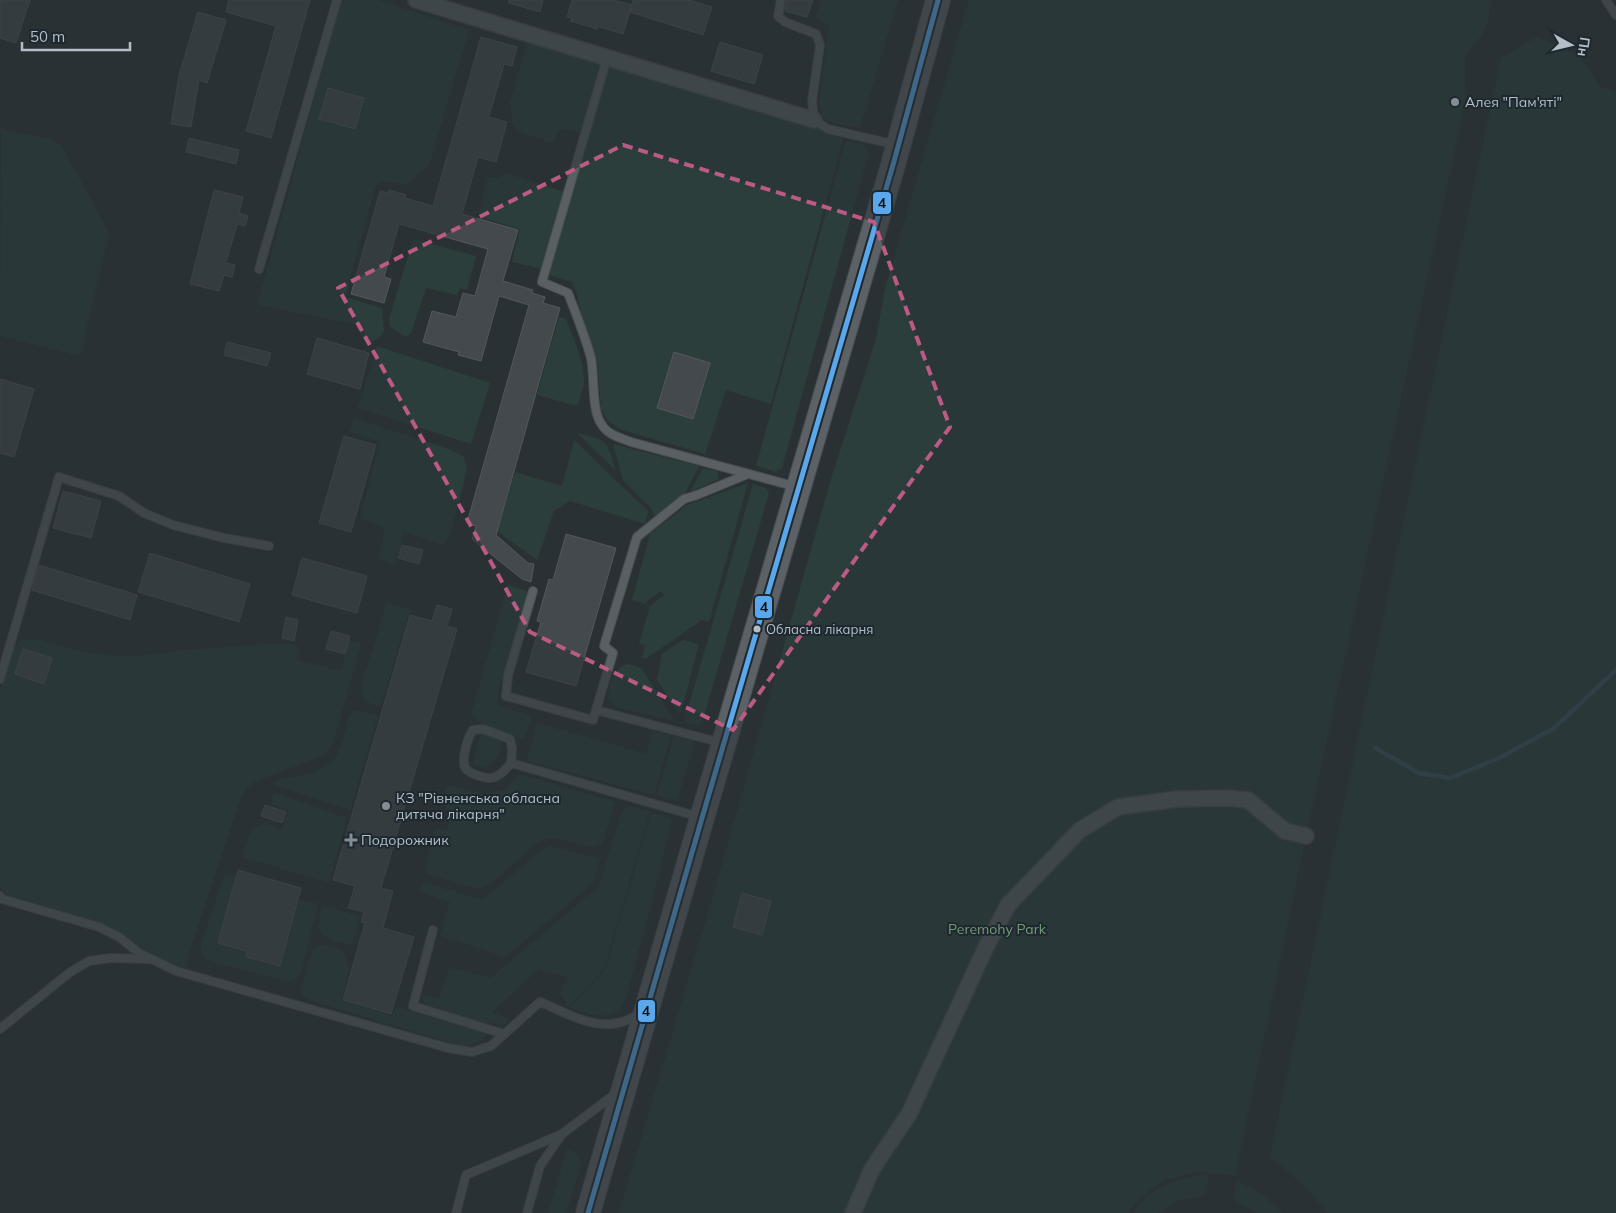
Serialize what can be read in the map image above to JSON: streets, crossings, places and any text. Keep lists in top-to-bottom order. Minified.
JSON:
{"parks":["Peremohy Park"],"places":{"other":["Алея \"Пам'яті\"","Обласна лікарня","КЗ \"Рівненська обласна дитяча лікарня\""],"health":["Подорожник"]},"lines":["transit line 4"],"scale_bar":"50 m","north":"right"}
